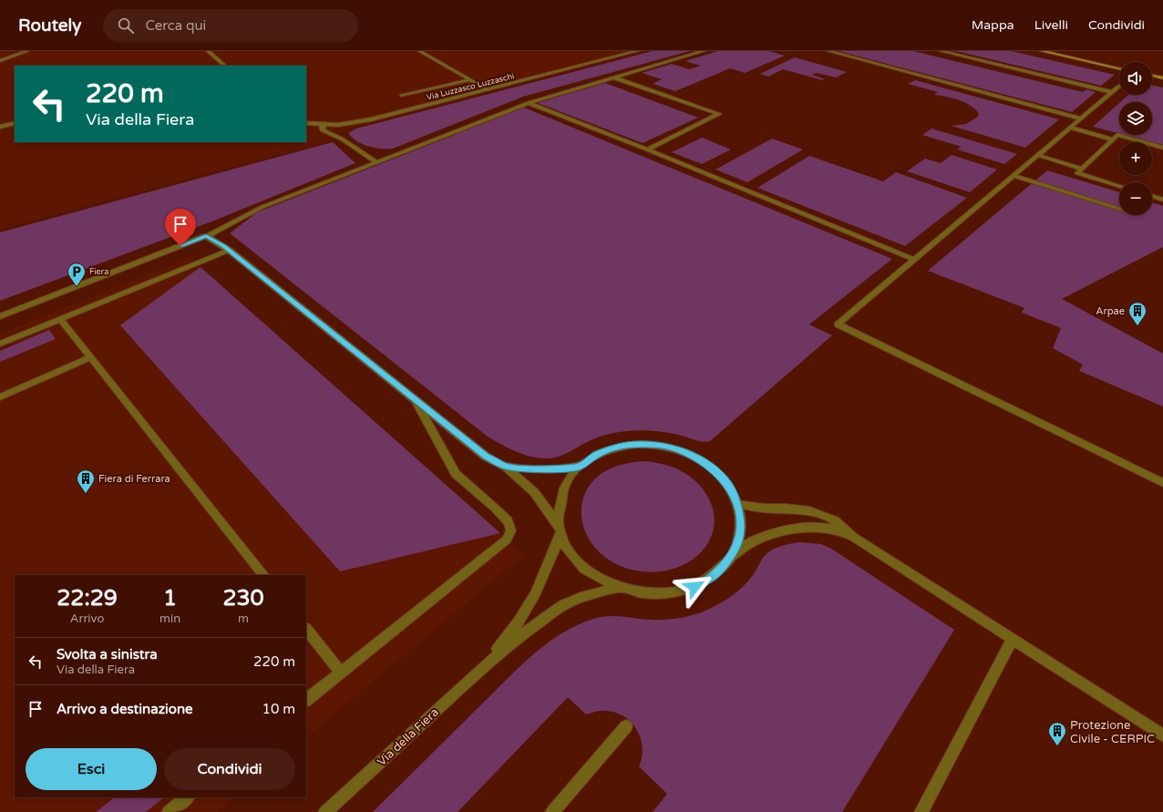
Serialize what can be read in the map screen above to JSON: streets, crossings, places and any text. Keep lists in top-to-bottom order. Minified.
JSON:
{"streets":{"street":["Via Luzzasco Luzzaschi","Via della Fiera"]},"places":{"parking":["Fiera"],"building":["Arpae","Fiera di Ferrara","Protezione Civile - CERPIC"]},"page":{"header":"Routely","search":"Cerca qui","nav":["Mappa","Livelli","Condividi"],"map_buttons":["+","−"],"turn":["220 m","Via della Fiera"],"eta":["22:29","Arrivo","1","min","230","m"],"list":[{"name":"Svolta a sinistra","note":"Via della Fiera","value":"220 m"},{"name":"Arrivo a destinazione","value":"10 m"}],"buttons":["Esci","Condividi"]}}
